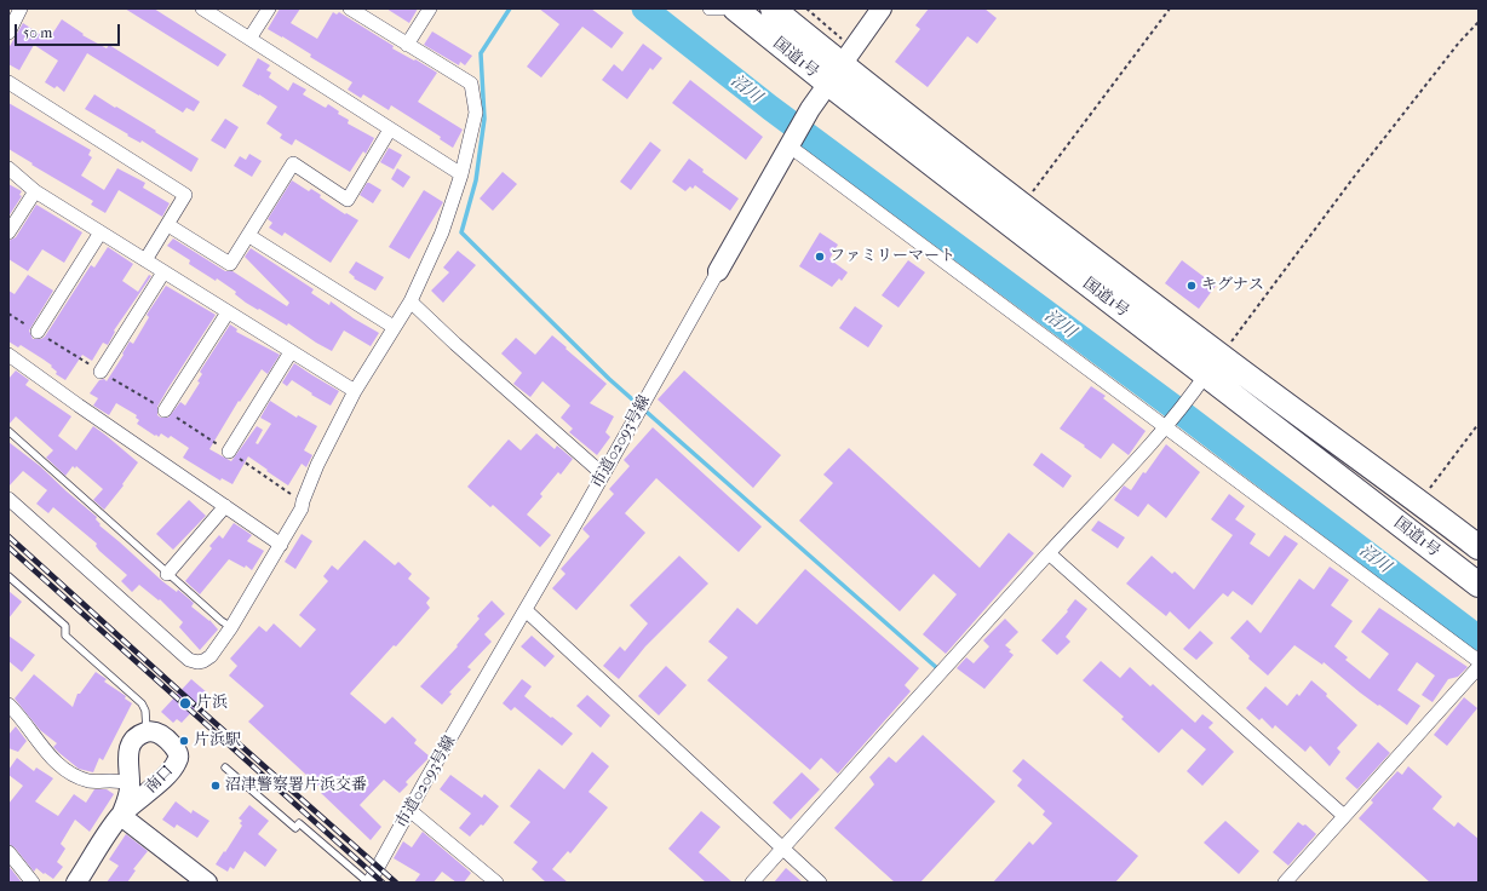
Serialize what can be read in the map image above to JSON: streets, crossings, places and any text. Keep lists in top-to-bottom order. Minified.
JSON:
{"streets":{"highway":["国道1号"],"street":["市道02093号線","南口"]},"crossings":[["国道1号","市道02093号線"]],"water":["沼川"],"places":["ファミリーマート","キグナス","片浜","片浜駅","沼津警察署片浜交番"],"scale_bar":"50 m"}
